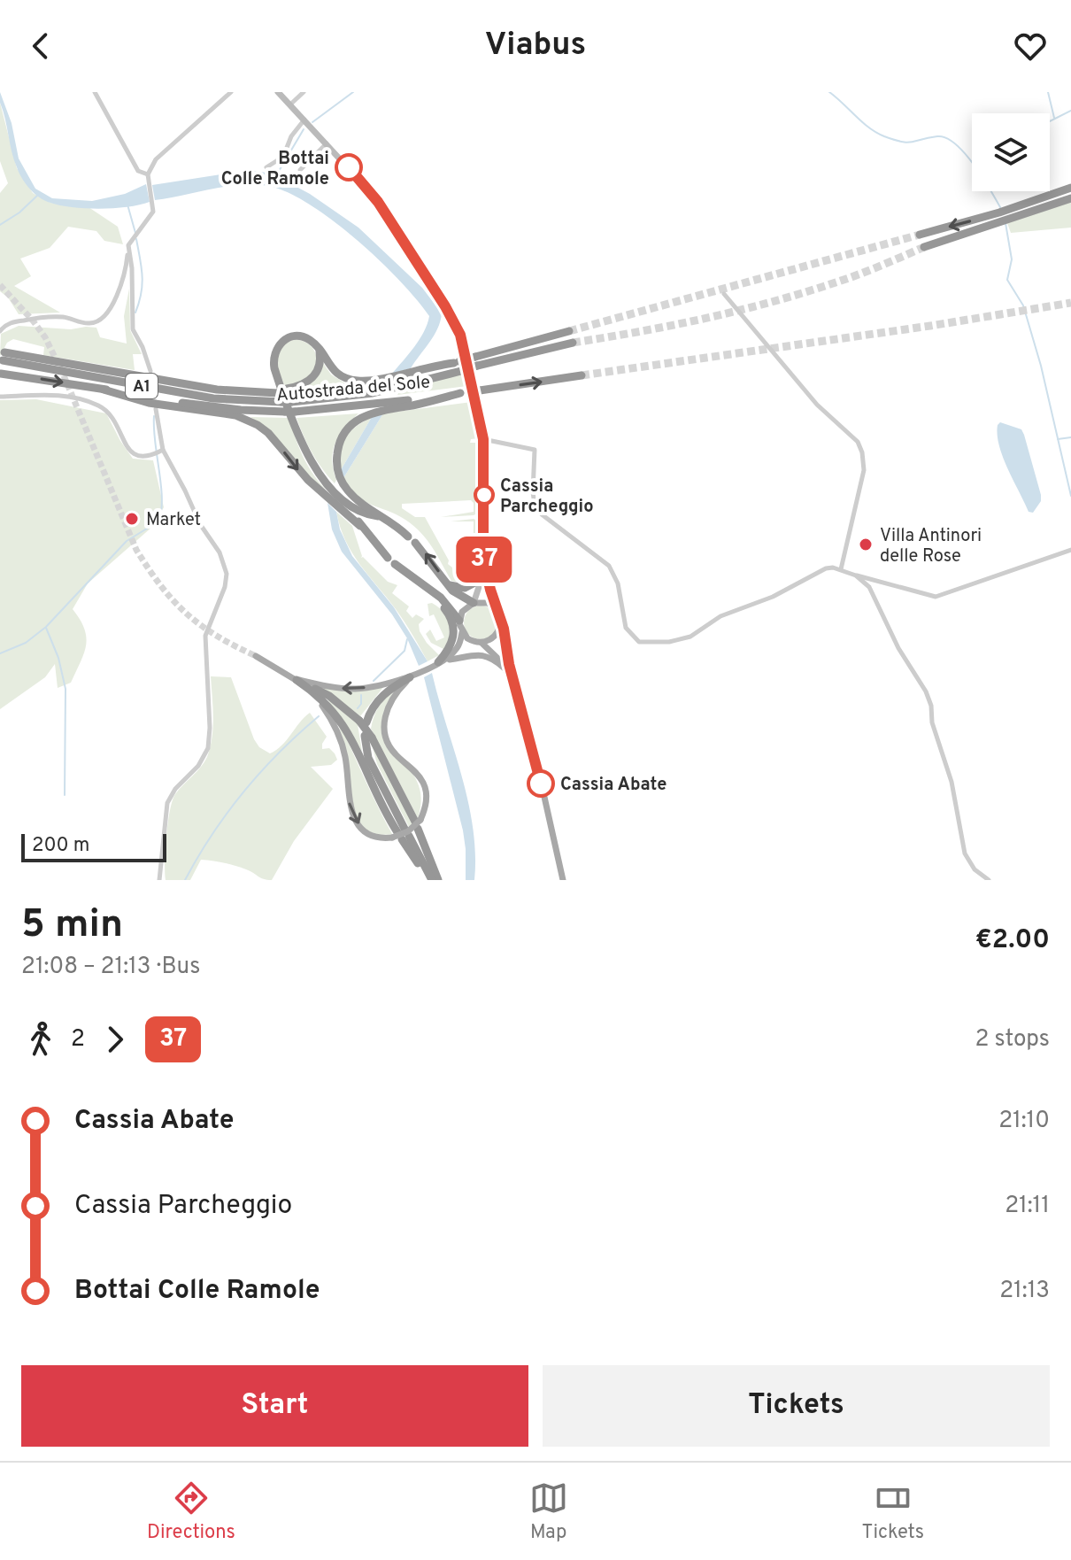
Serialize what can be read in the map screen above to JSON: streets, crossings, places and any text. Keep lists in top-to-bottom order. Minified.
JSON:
{"streets":{"highway":["A1","Autostrada del Sole"]},"places":["Bottai Colle Ramole","Cassia Parcheggio","Market","Villa Antinori delle Rose","Cassia Abate"],"lines":["bus line 37"],"scale_bar":"200 m","page":{"header":"Viabus","on_map":"37","scale":"200 m","heading":["5 min","21:08 – 21:13 · Bus","€2.00"],"legs":["2","37","2 stops"],"list":[{"name":"Cassia Abate","value":"21:10"},{"name":"Cassia Parcheggio","value":"21:11"},{"name":"Bottai Colle Ramole","value":"21:13"}],"buttons":["Start","Tickets"],"tabs":["Directions","Map","Tickets"]}}
